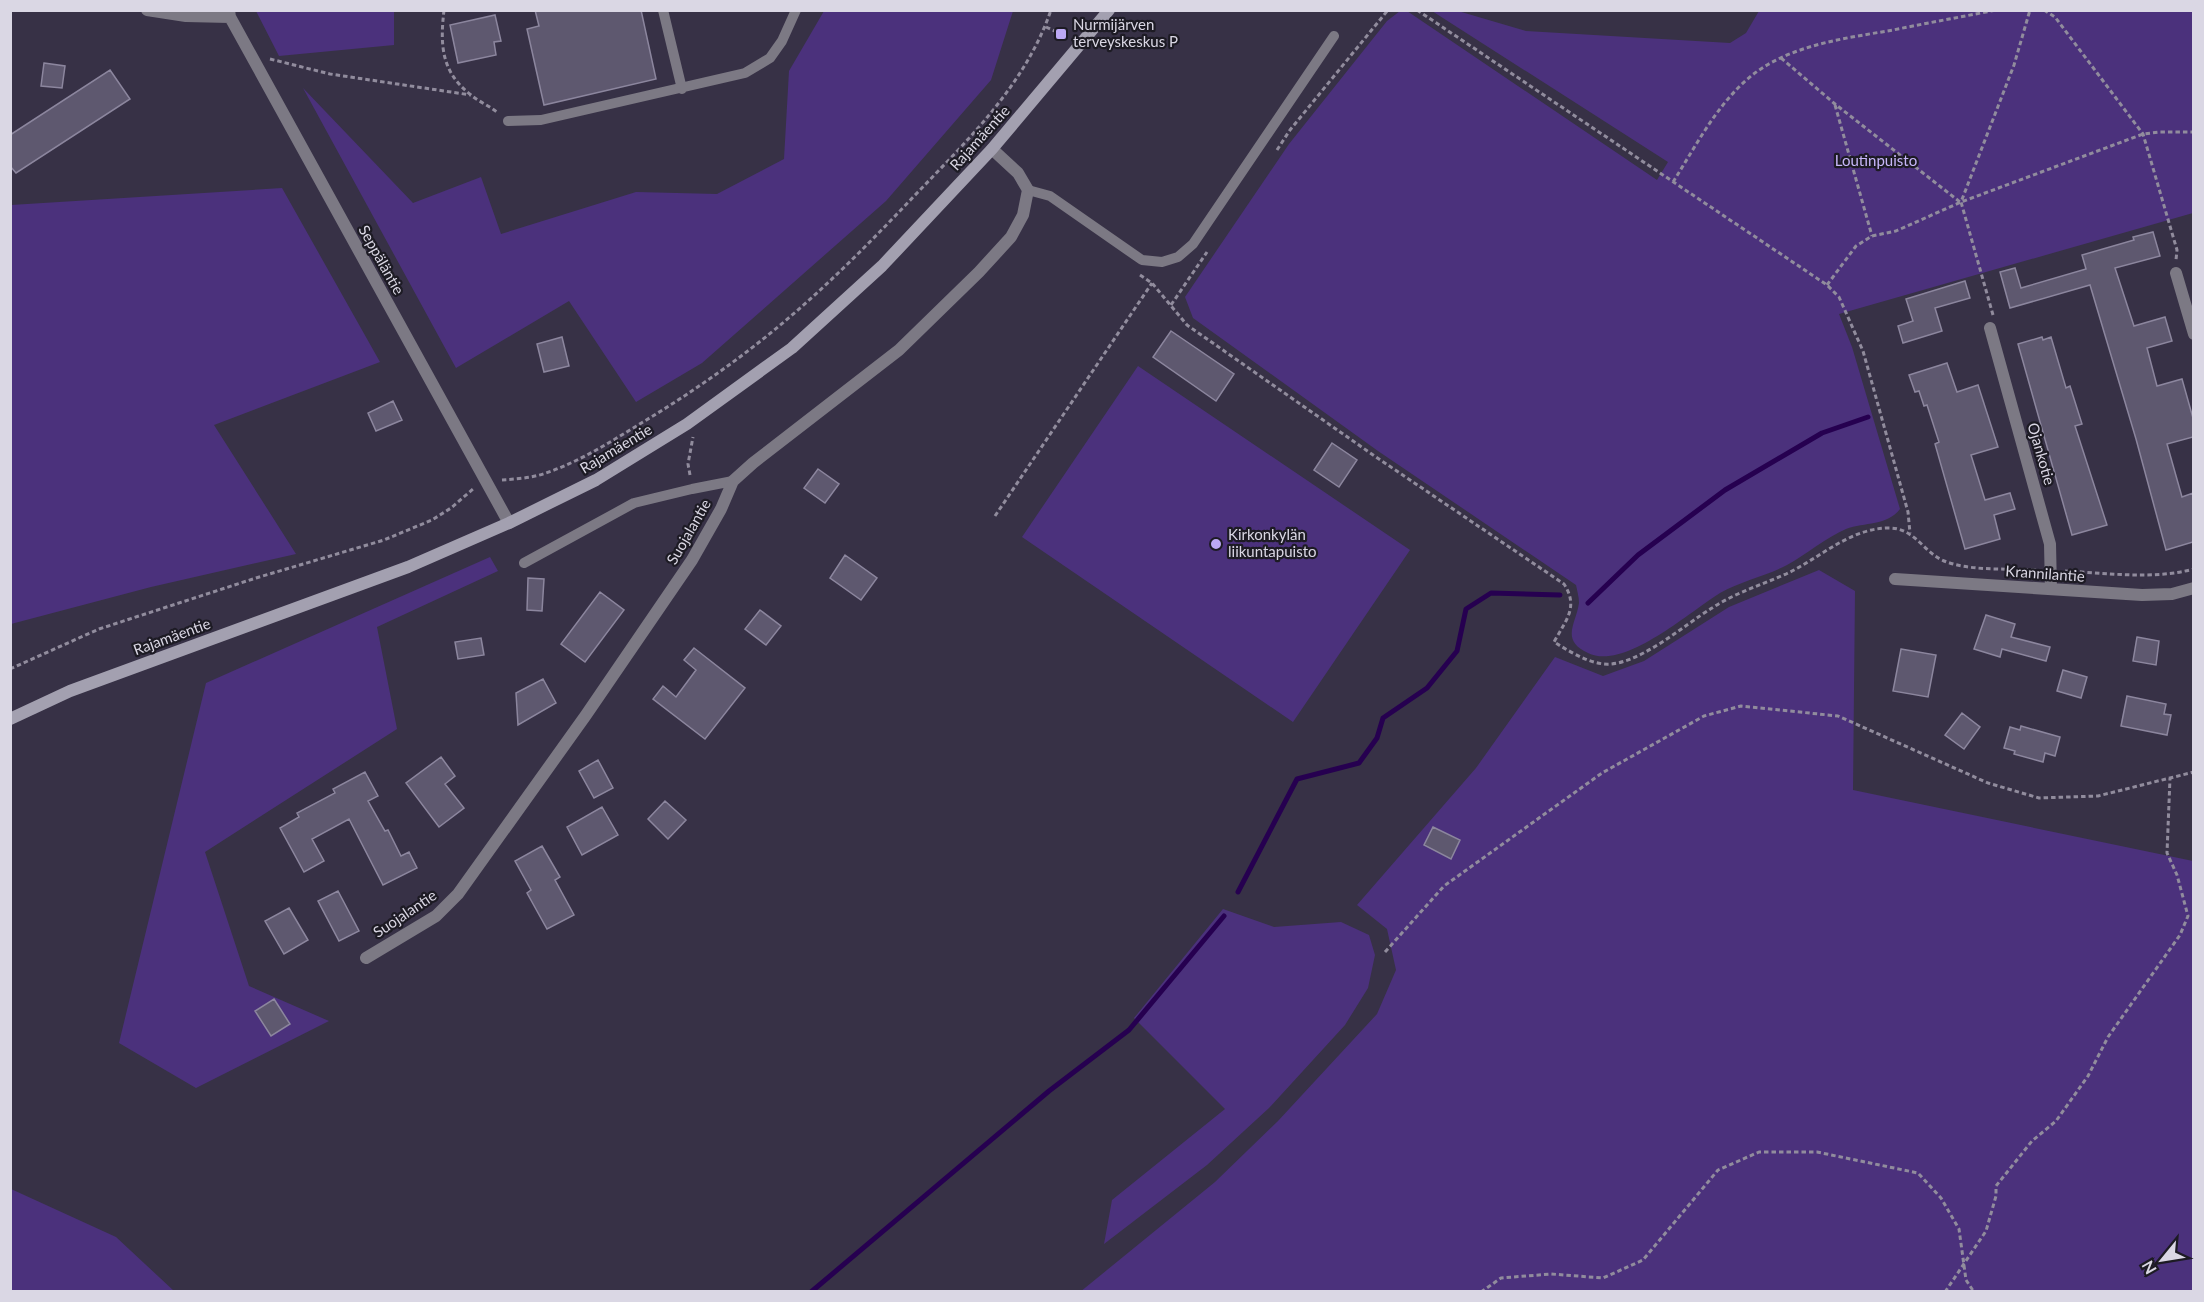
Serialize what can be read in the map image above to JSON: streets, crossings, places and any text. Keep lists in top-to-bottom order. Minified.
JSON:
{"streets":{"main road":["Rajamäentie"],"street":["Seppäläntie","Ojankotie","Suojalantie","Krannilantie"]},"crossings":[["Rajamäentie","Seppäläntie"],["Ojankotie","Krannilantie"]],"parks":["Loutinpuisto"],"places":{"transit":["Nurmijärven terveyskeskus P"],"other":["Kirkonkylän liikuntapuisto"]},"north":"bottom left"}
